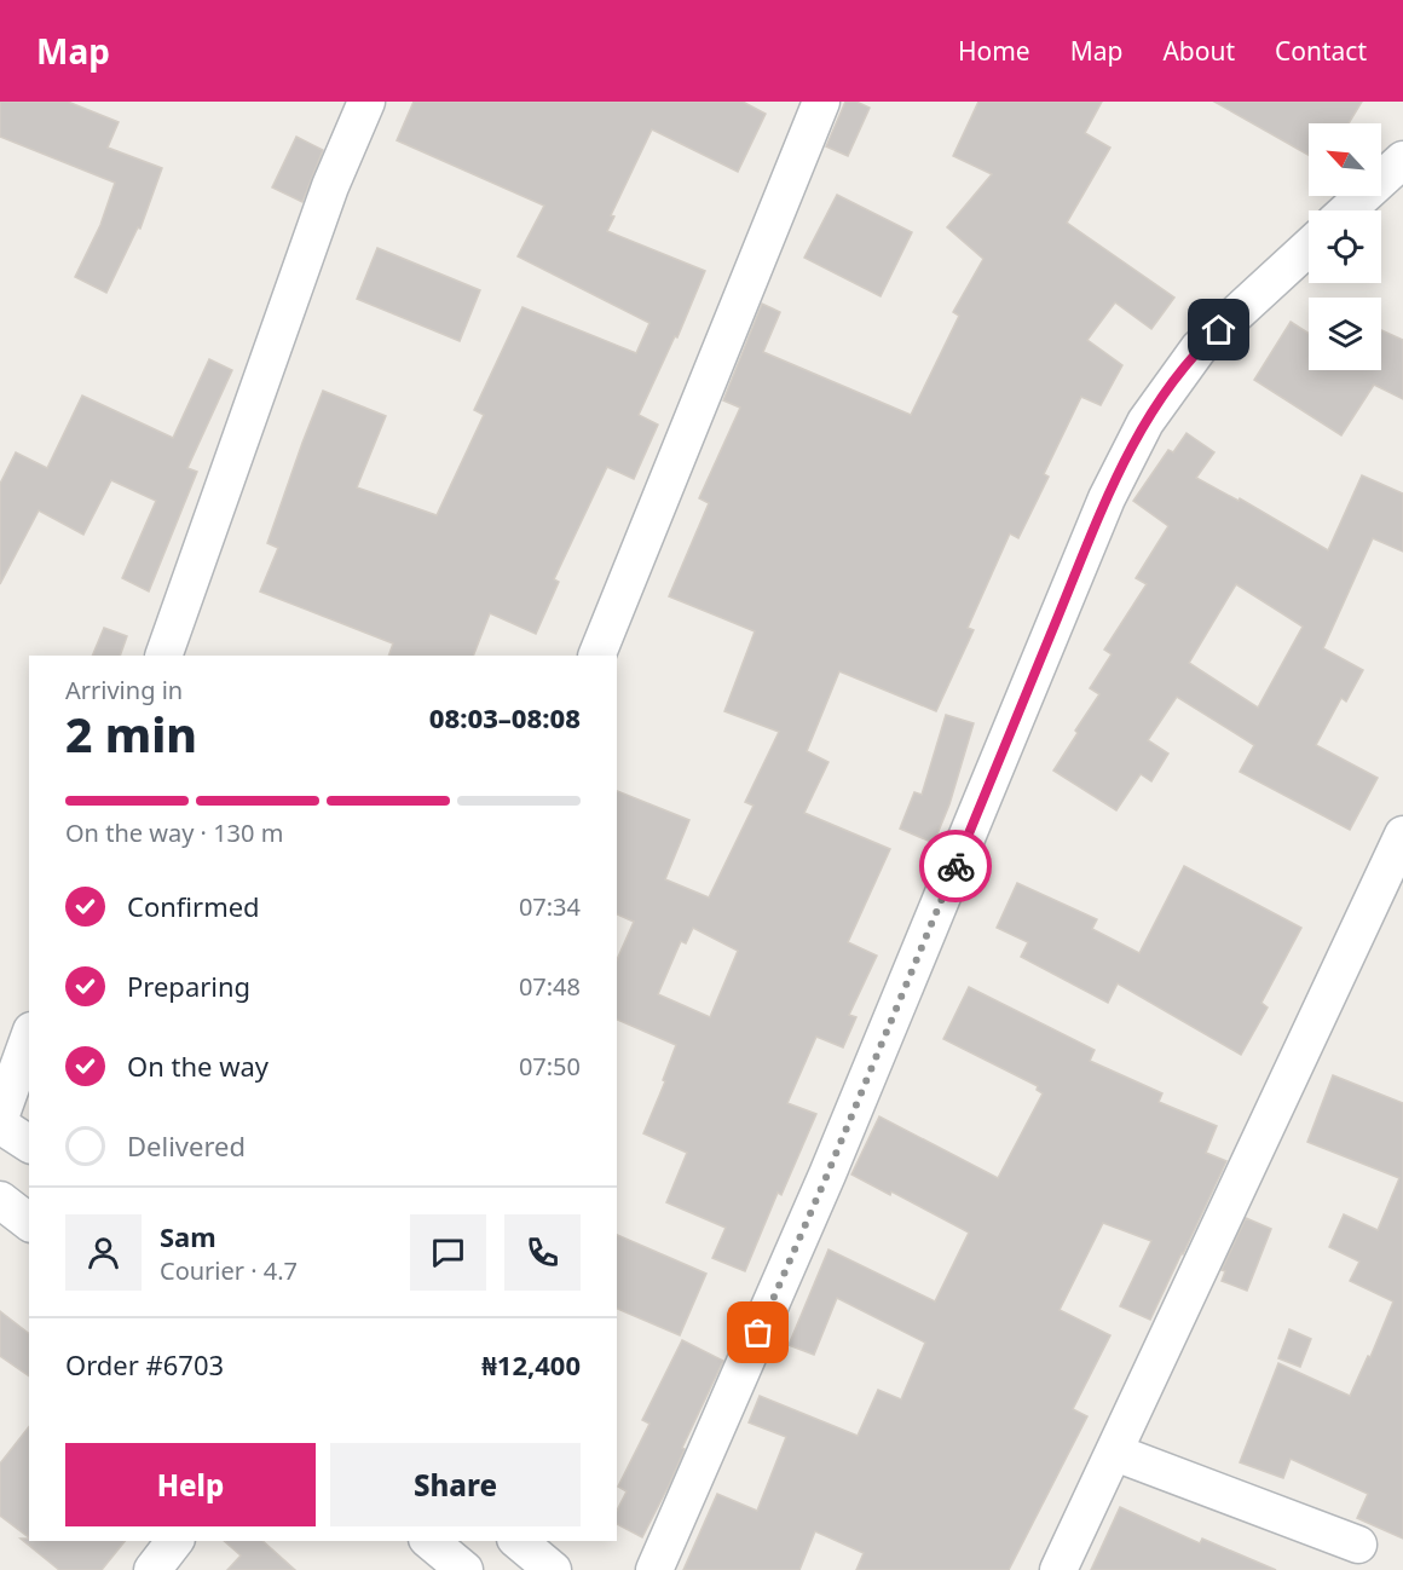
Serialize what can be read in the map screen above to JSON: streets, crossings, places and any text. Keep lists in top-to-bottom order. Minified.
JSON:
{"north":"top left","page":{"header":"Map","nav":["Home","Map","About","Contact"],"heading":["2 min","Arriving in","08:03–08:08"],"panel":["Sam","Courier · 4.7","Order #6703","₦12,400"],"bar":"On the way · 130 m","list":[["Confirmed","07:34"],["Preparing","07:48"],["On the way","07:50"],"Delivered"],"buttons":["Help","Share"]}}
